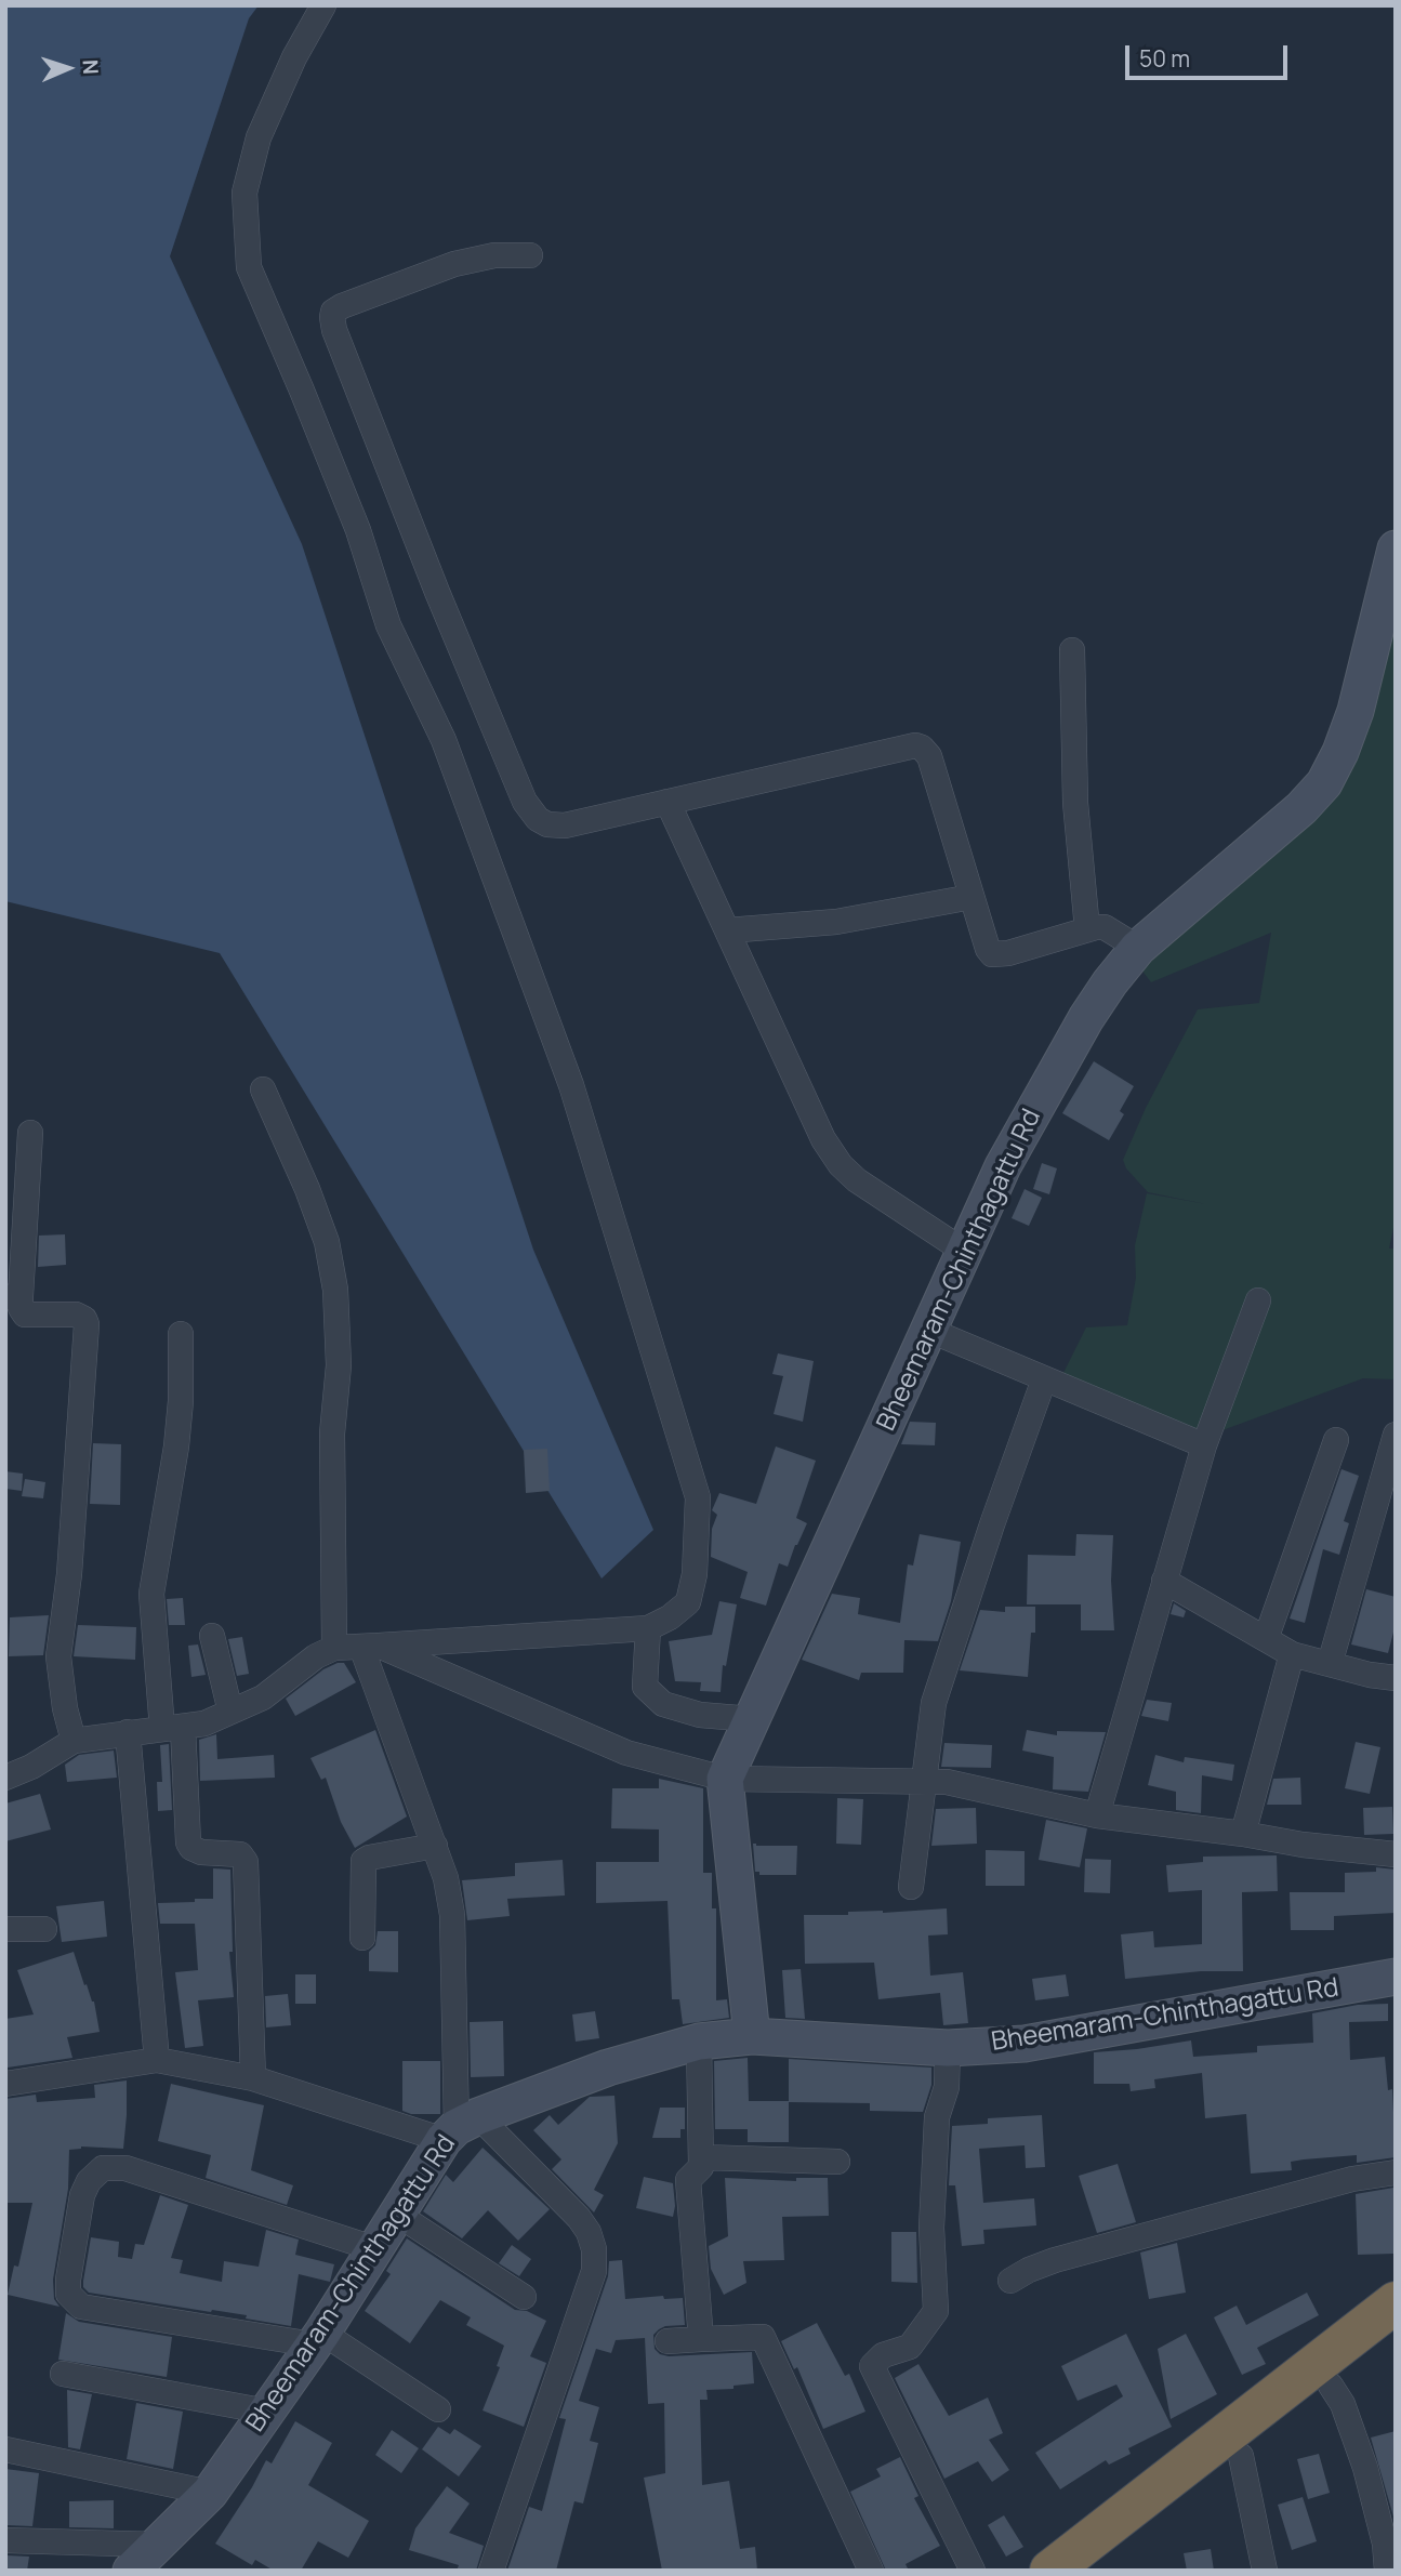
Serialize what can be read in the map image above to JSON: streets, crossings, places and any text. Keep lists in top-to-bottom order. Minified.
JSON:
{"streets":{"street":["Bheemaram-Chinthagattu Rd"]},"scale_bar":"50 m","north":"right"}
